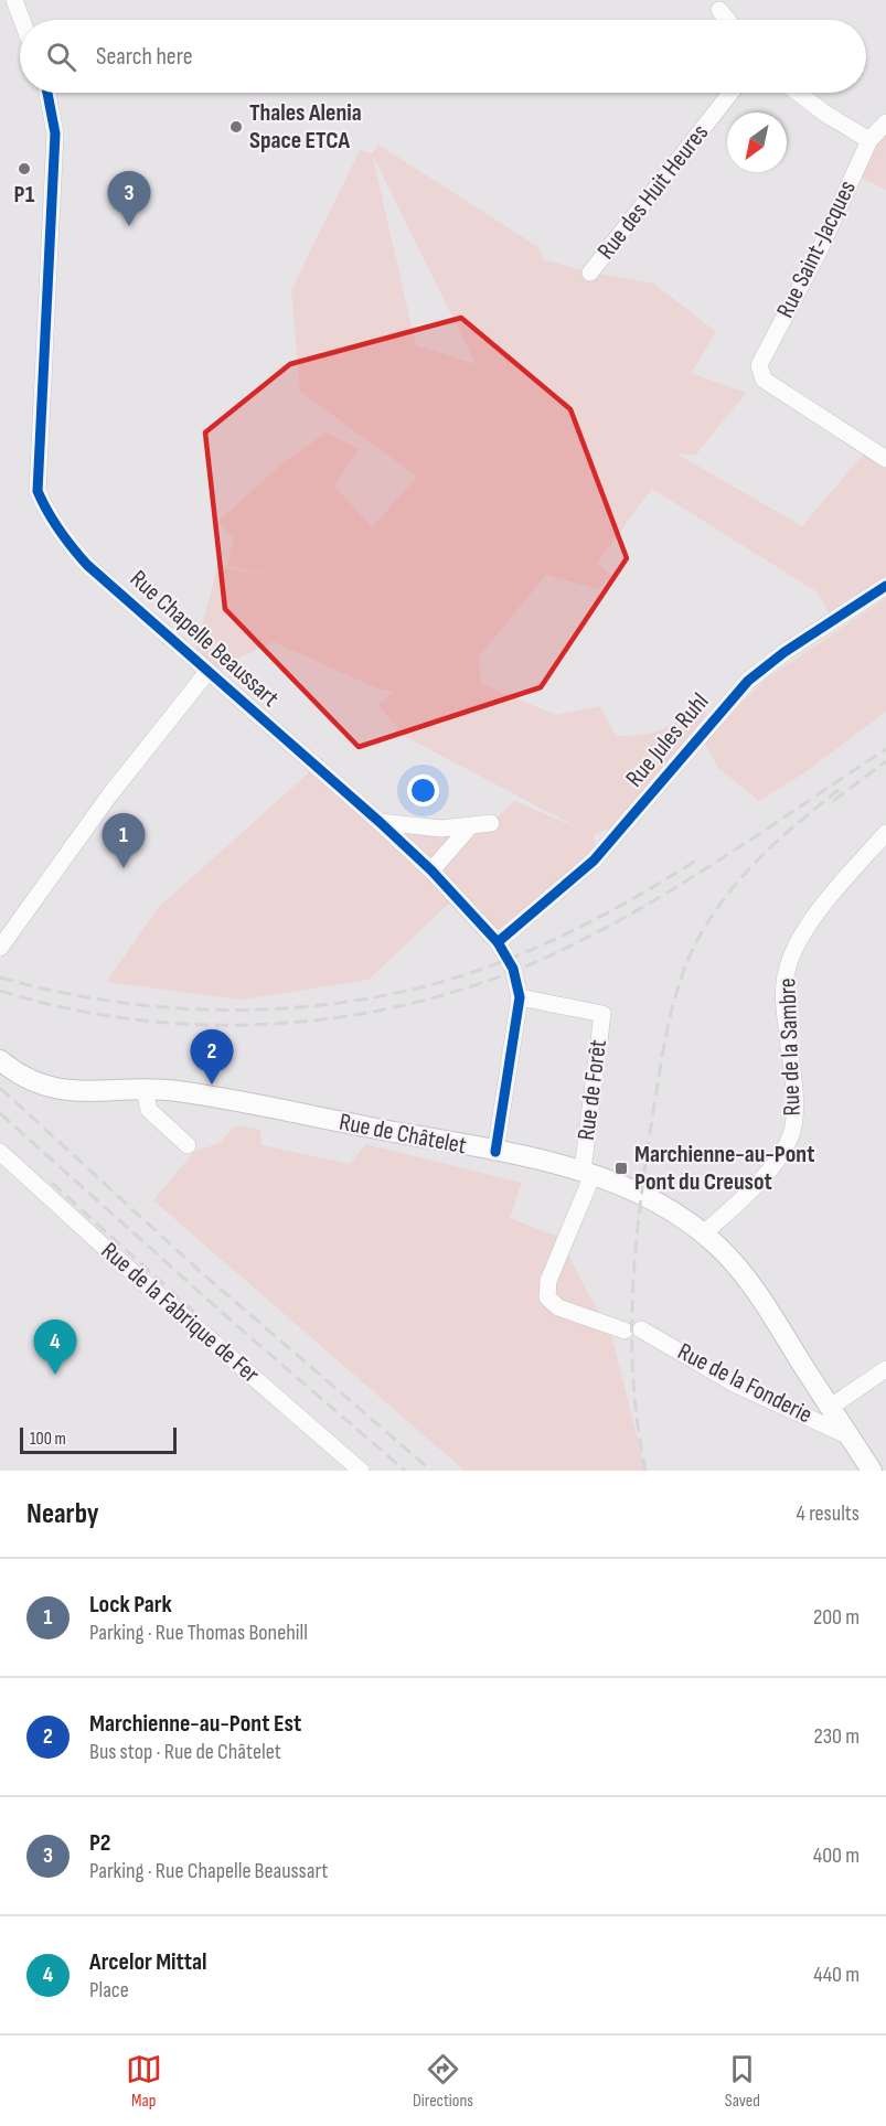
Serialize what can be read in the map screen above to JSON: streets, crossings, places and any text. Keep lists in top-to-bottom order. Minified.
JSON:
{"streets":{"main road":["Rue de Châtelet"],"street":["Rue des Huit Heures","Rue Saint-Jacques","Rue Chapelle Beaussart","Rue Jules Ruhl","Rue de la Sambre","Rue de Forêt","Rue de la Fabrique de Fer","Rue de la Fonderie"]},"crossings":[["Rue Chapelle Beaussart","Rue Jules Ruhl"],["Rue Chapelle Beaussart","Rue de Forêt"],["Rue Chapelle Beaussart","Rue de Châtelet"],["Rue de la Sambre","Rue de Châtelet"],["Rue de Forêt","Rue de Châtelet"],["Rue de Forêt","Rue de la Fonderie"],["Rue de Châtelet","Rue de la Fonderie"]],"places":{"other":["Thales Alenia Space ETCA","P1"],"transit":["Marchienne-au-Pont Pont du Creusot"]},"scale_bar":"100 m","north":"bottom left","page":{"search":"Search here","pins":["3","1","2","4"],"scale":"100 m","heading":["Nearby","4 results"],"list":[{"mark":"1","name":"Lock Park","note":"Parking · Rue Thomas Bonehill","value":"200 m"},{"mark":"2","name":"Marchienne-au-Pont Est","note":"Bus stop · Rue de Châtelet","value":"230 m"},{"mark":"3","name":"P2","note":"Parking · Rue Chapelle Beaussart","value":"400 m"},{"mark":"4","name":"Arcelor Mittal","note":"Place","value":"440 m"}],"nav":["Map","Directions","Saved"]}}
